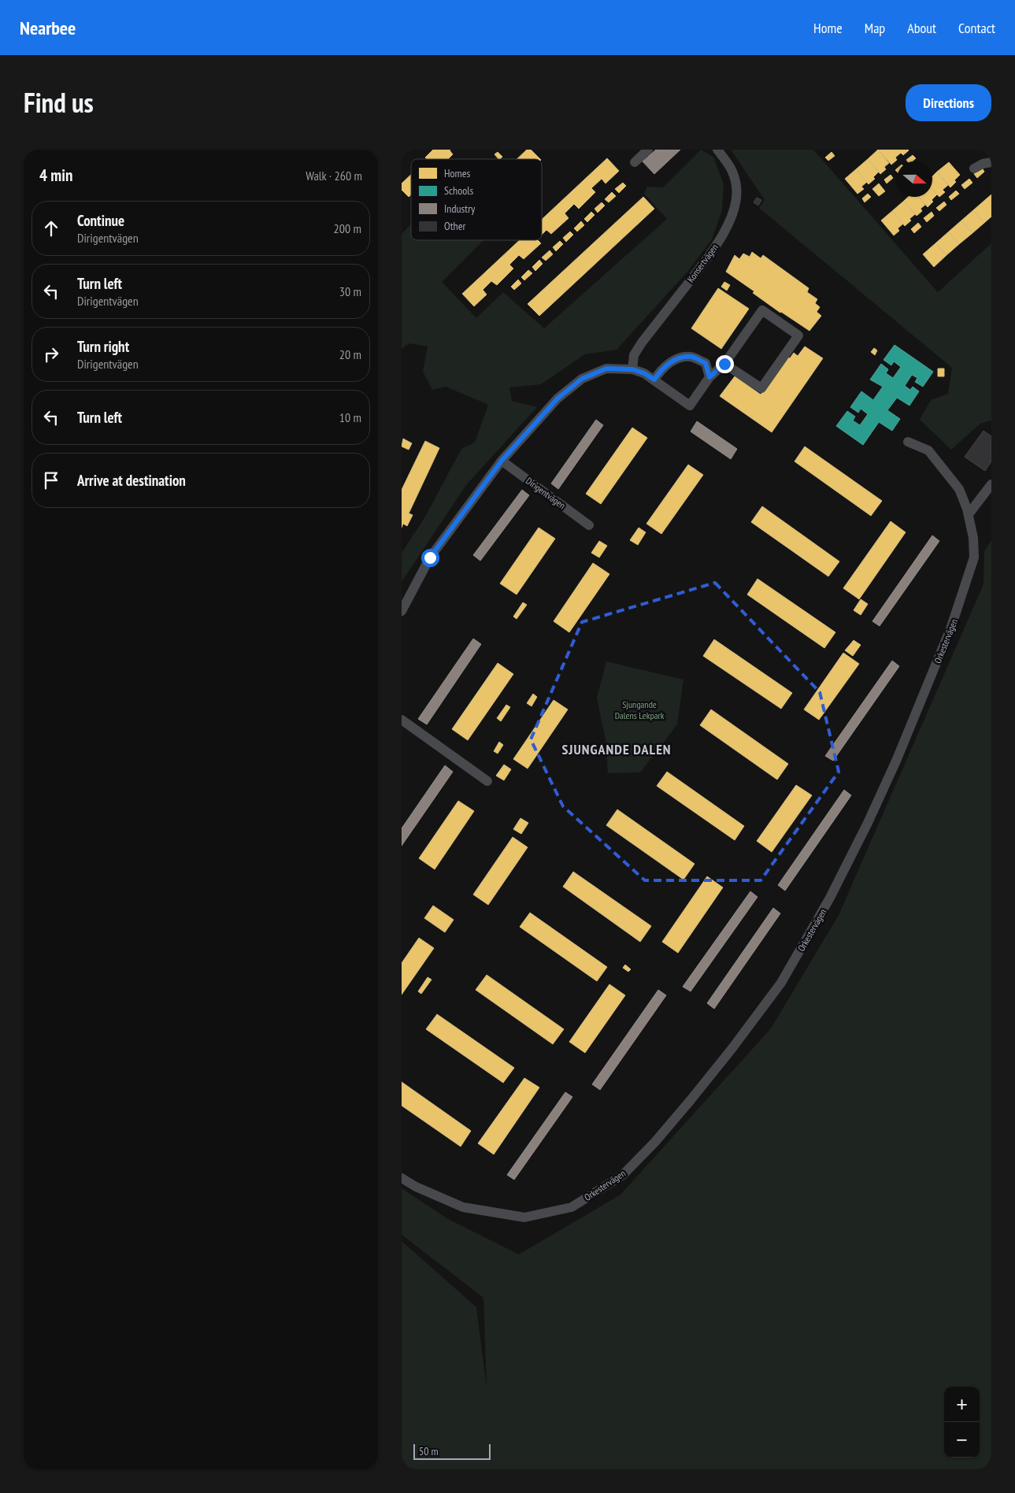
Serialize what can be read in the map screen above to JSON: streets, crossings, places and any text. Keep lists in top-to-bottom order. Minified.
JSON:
{"streets":{"street":["Konsertvägen","Dirigentvägen","Orkestervägen"]},"districts":["SJUNGANDE DALEN"],"parks":["Sjungande Dalens Lekpark"],"legend":["Homes","Schools","Industry","Other"],"scale_bar":"50 m","north":"right","page":{"header":"Nearbee","nav":["Home","Map","About","Contact"],"title":"Find us","buttons":"Directions","heading":["4 min","Walk · 260 m"],"list":[["Continue","Dirigentvägen","200 m"],["Turn left","Dirigentvägen","30 m"],["Turn right","Dirigentvägen","20 m"],["Turn left","10 m"],"Arrive at destination"],"map_buttons":["+","−"],"scale":"50 m"}}
